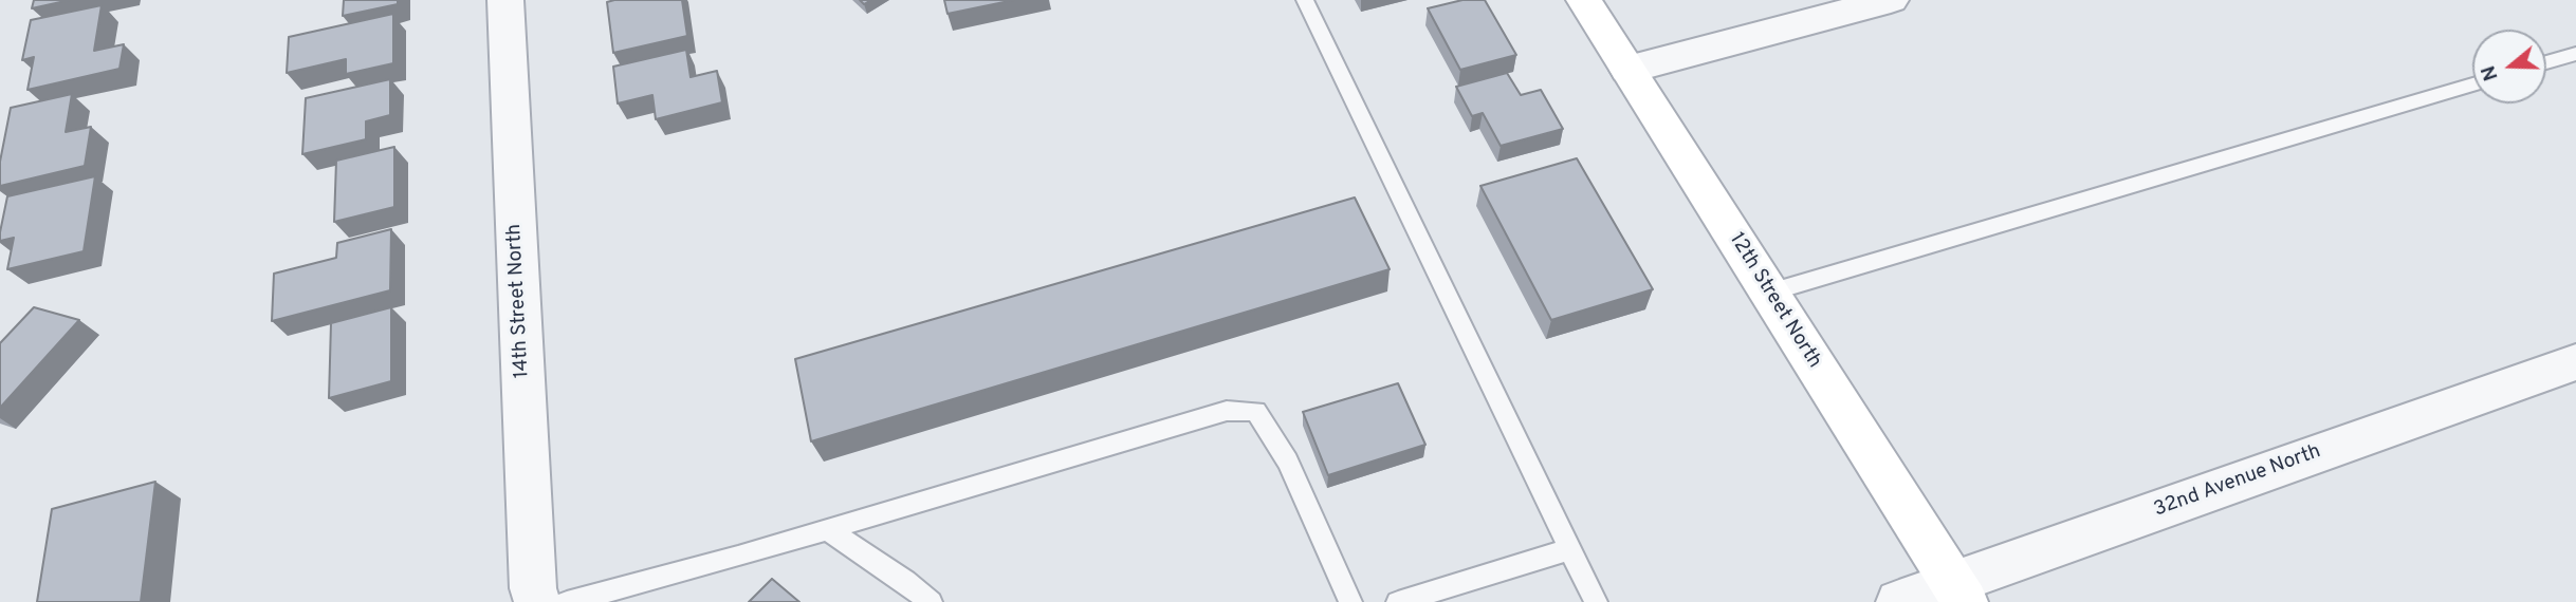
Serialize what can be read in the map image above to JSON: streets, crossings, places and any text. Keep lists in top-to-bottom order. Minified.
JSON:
{"streets":{"street":["14th Street North","12th Street North","32nd Avenue North"]},"crossings":[["12th Street North","32nd Avenue North"]],"north":"left"}
